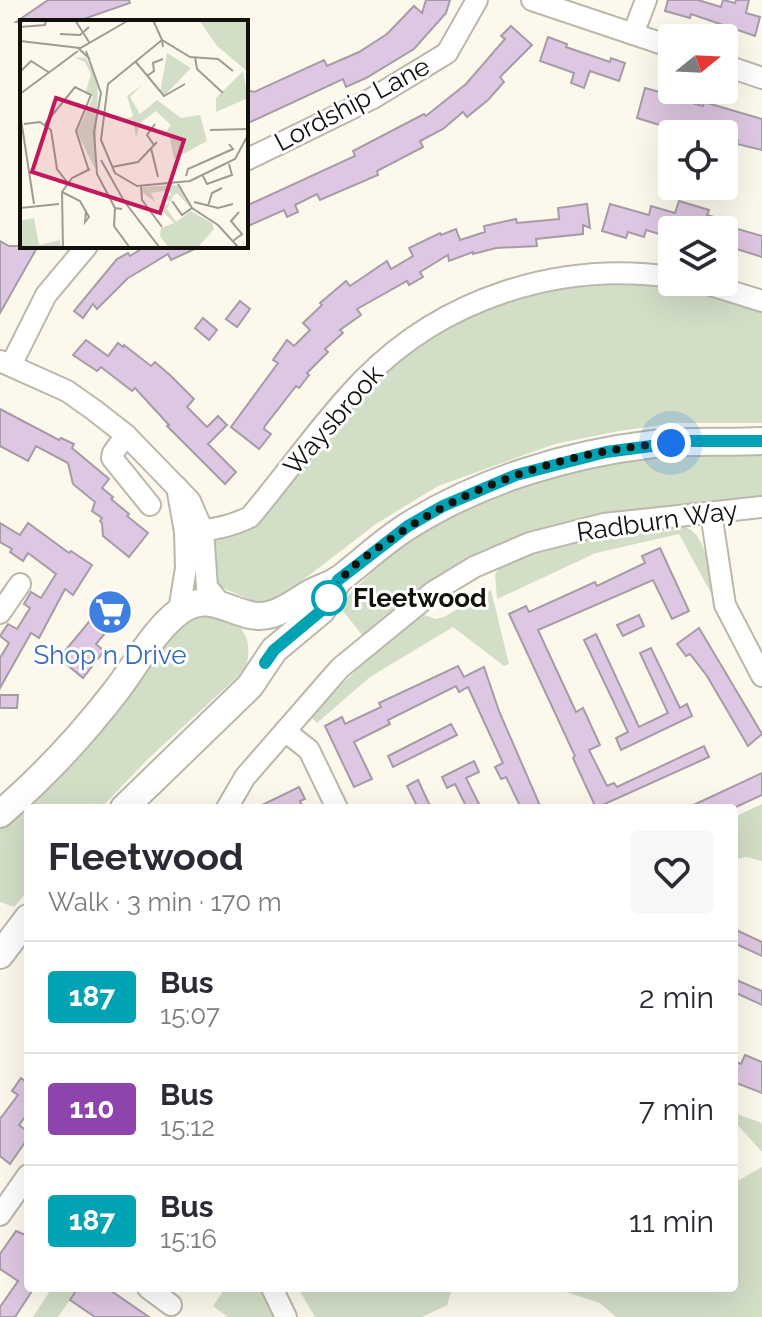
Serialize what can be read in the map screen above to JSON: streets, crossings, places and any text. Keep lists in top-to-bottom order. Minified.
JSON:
{"streets":{"street":["Lordship Lane","Waysbrook","Radburn Way"]},"places":{"other":["Fleetwood"],"supermarket":["Shop n Drive"]},"lines":["bus line 187"],"north":"right","page":{"heading":["Fleetwood","Walk · 3 min · 170 m"],"list":[{"mark":"187","name":"Bus","note":"15:07","value":"2 min"},{"mark":"110","name":"Bus","note":"15:12","value":"7 min"},{"mark":"187","name":"Bus","note":"15:16","value":"11 min"}]}}
